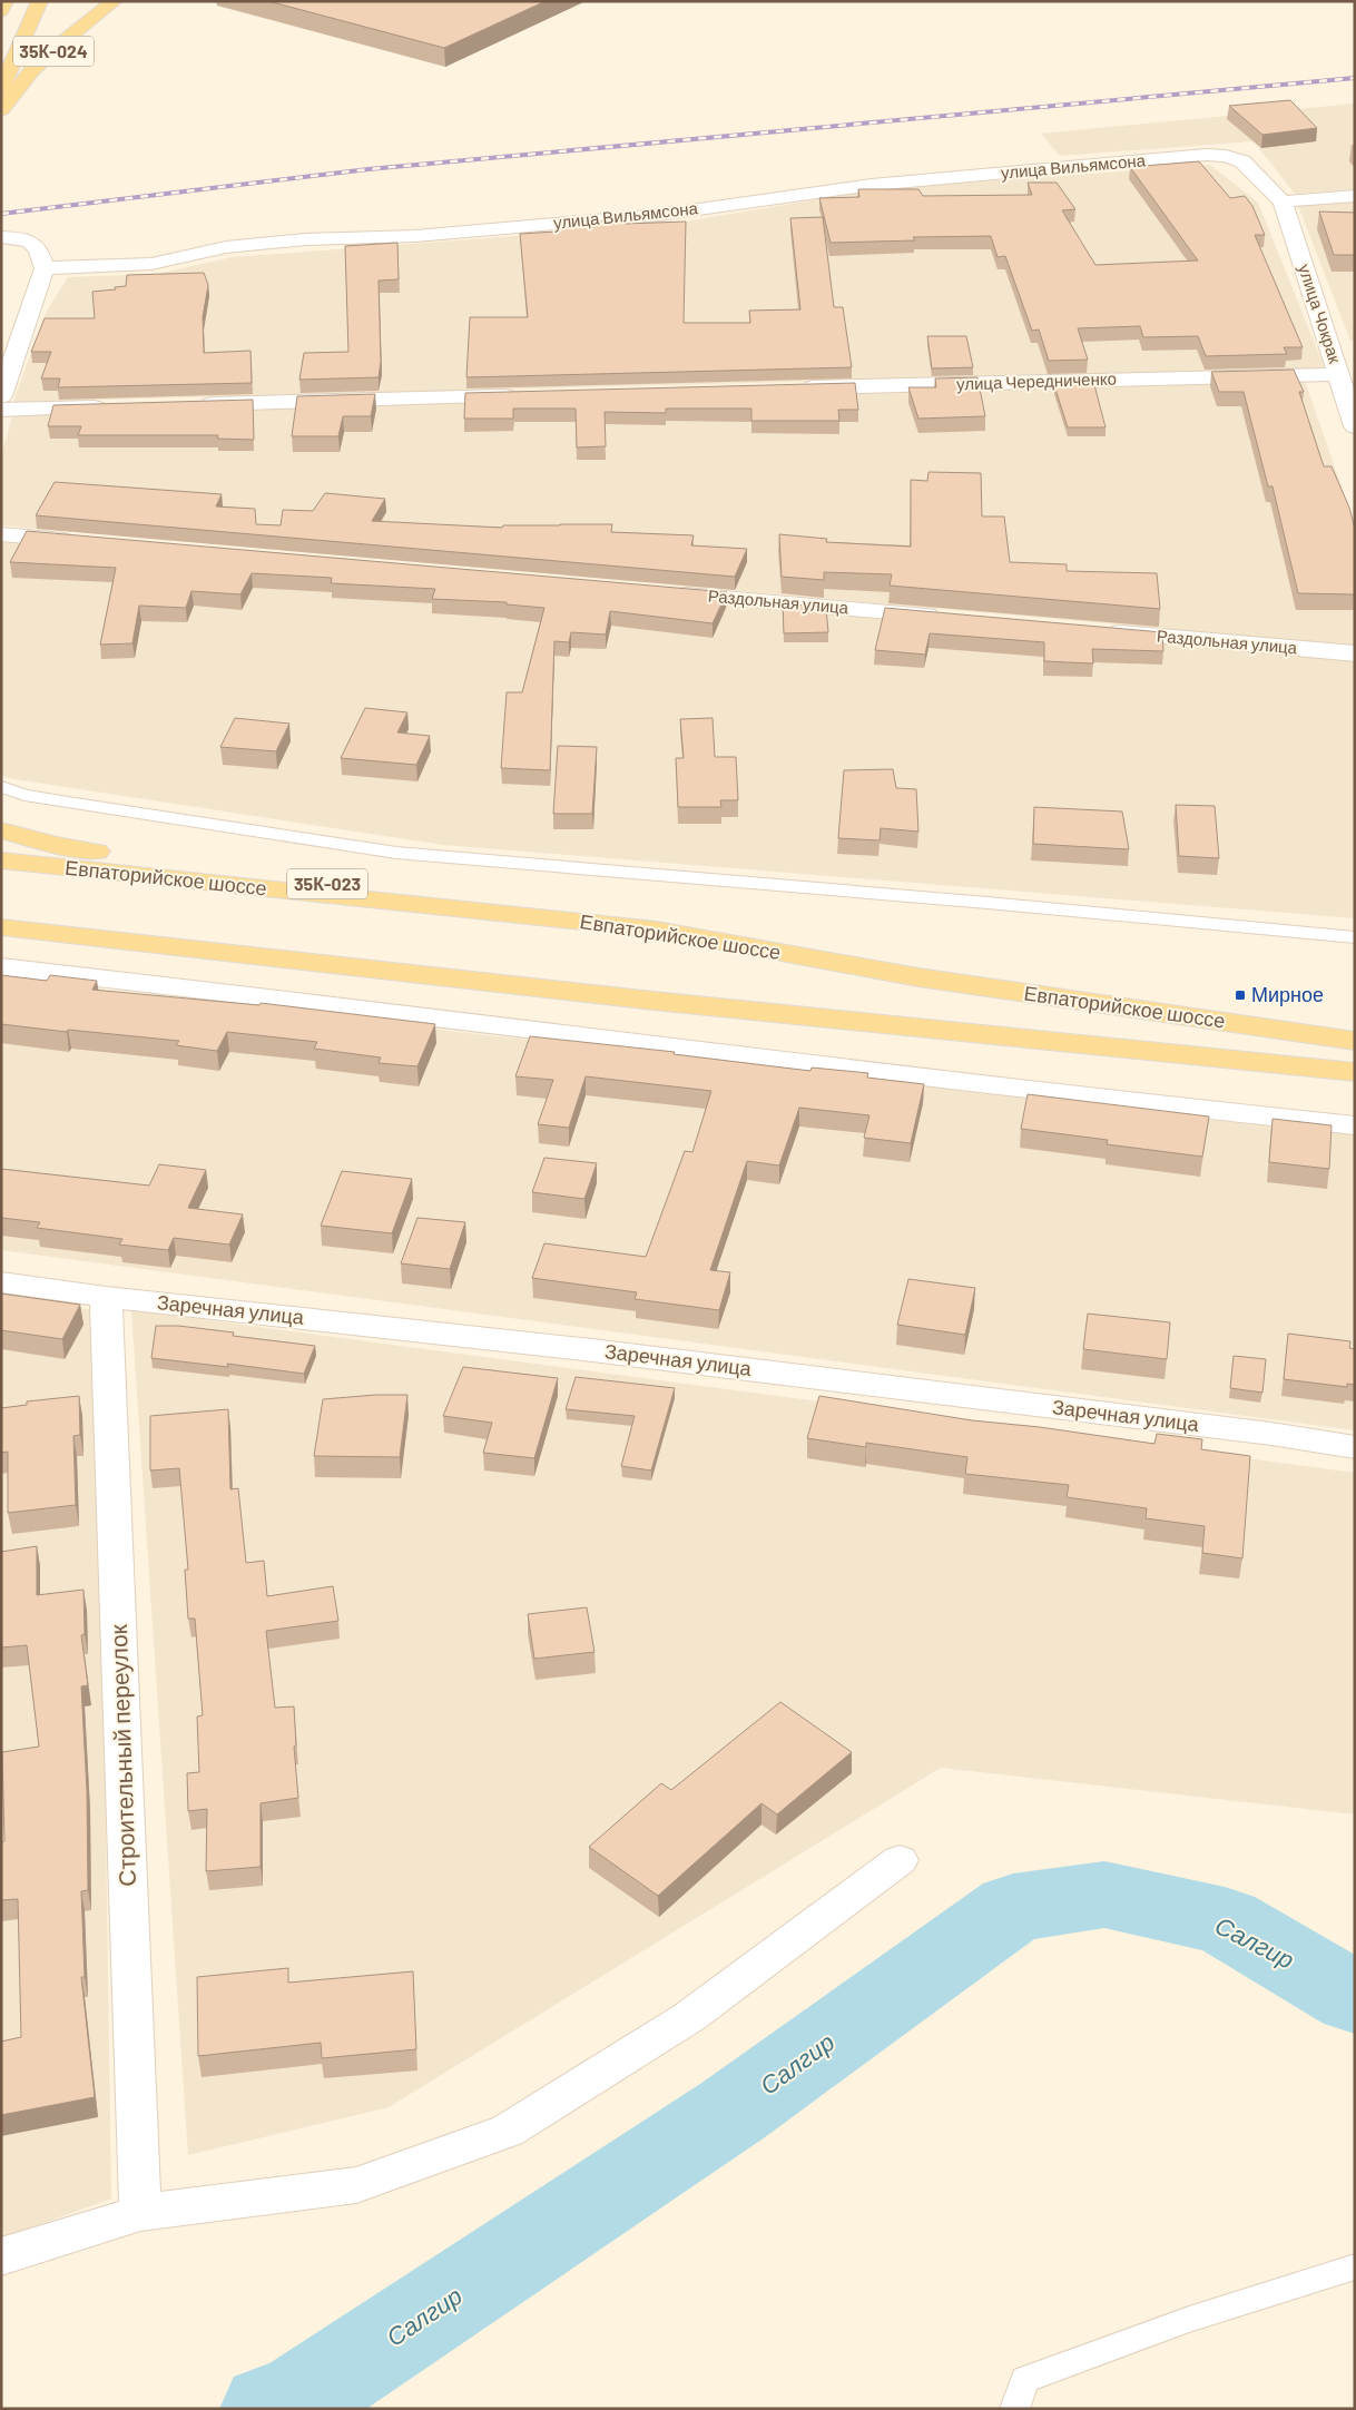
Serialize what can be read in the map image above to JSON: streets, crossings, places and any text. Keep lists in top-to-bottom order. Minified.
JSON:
{"streets":{"main road":["35К-024","Евпаторийское шоссе","35К-023"],"street":["улица Вильямсона","улица Чокрак","улица Чередниченко","Раздольная улица","Заречная улица","Строительный переулок"]},"crossings":[["улица Вильямсона","улица Чокрак"],["улица Чокрак","улица Чередниченко"],["Евпаторийское шоссе","35К-023"],["Заречная улица","Строительный переулок"]],"water":["Салгир"],"places":{"transit":["Мирное"]}}
